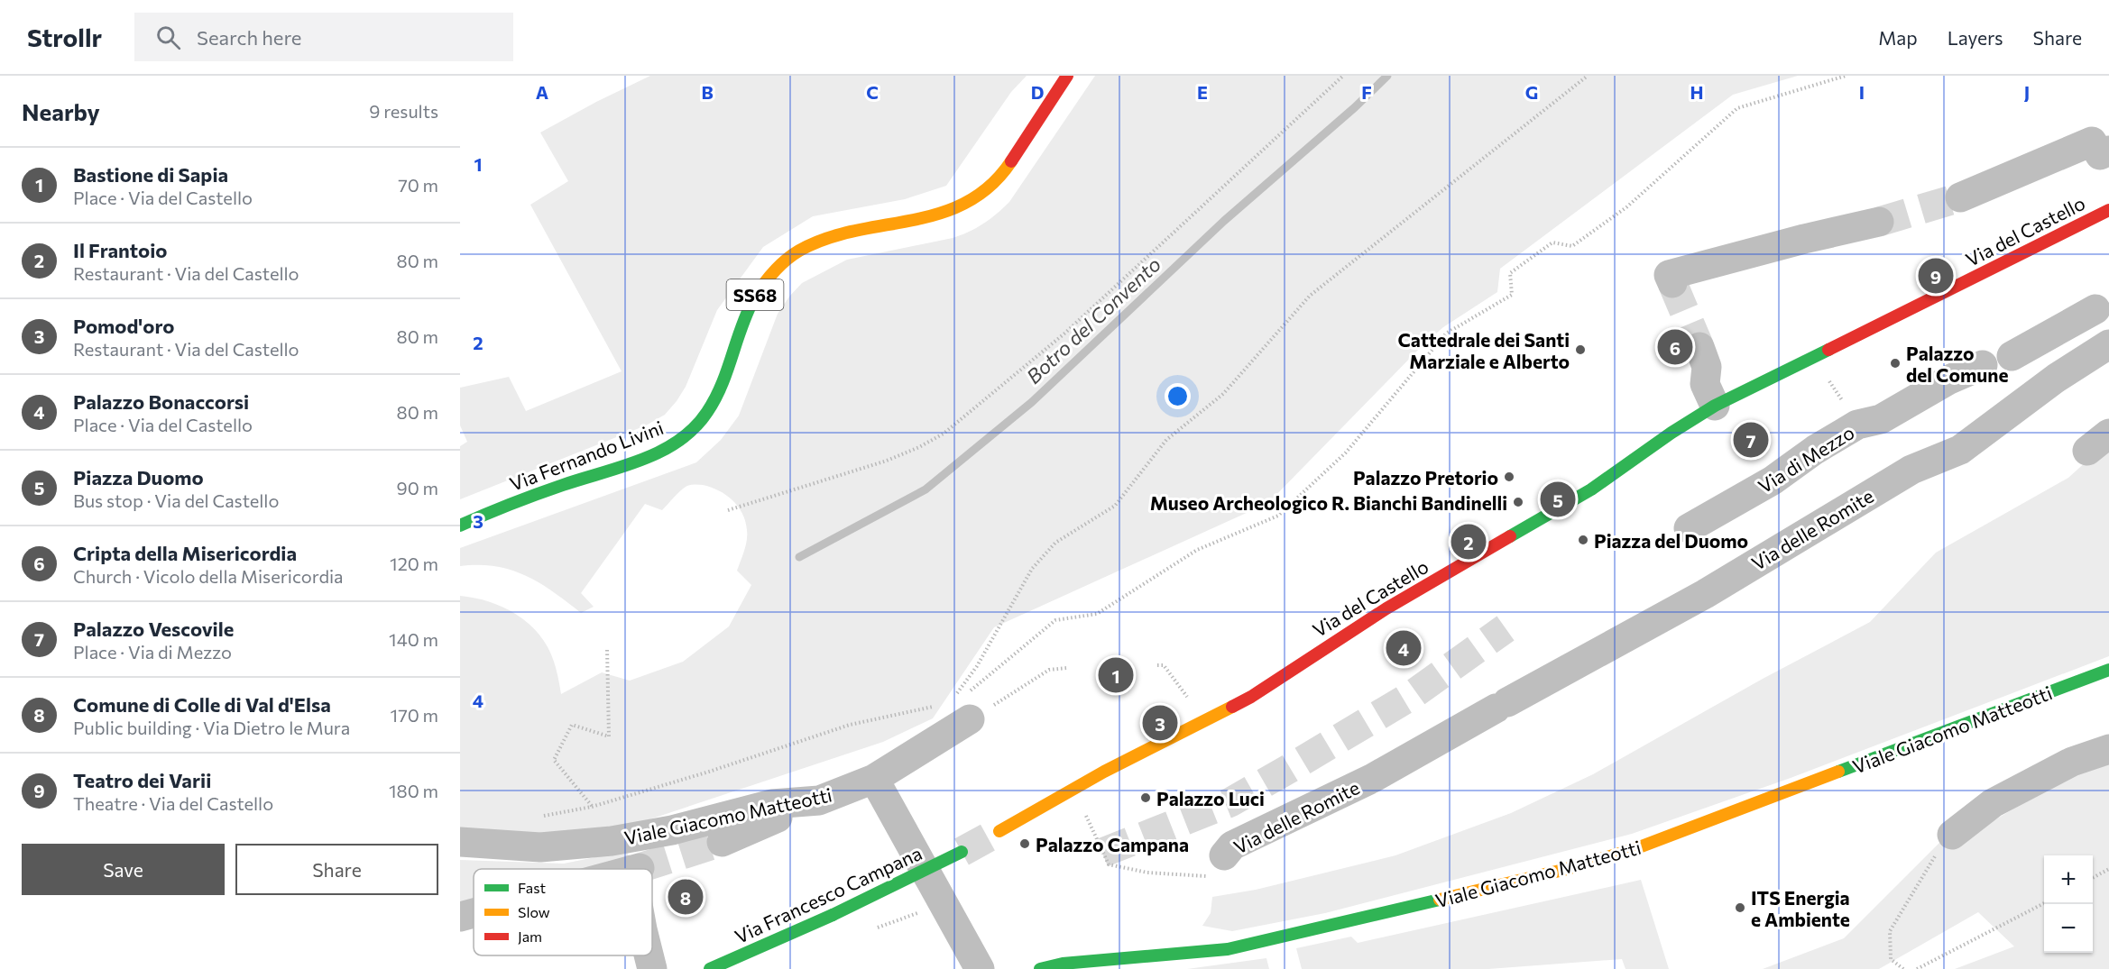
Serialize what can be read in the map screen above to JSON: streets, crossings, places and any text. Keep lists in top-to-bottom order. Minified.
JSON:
{"streets":{"street":["Via del Castello","SS68","Via Fernando Livini","Via di Mezzo","Via delle Romite","Viale Giacomo Matteotti","Via Francesco Campana"]},"crossings":[["Via del Castello","Via delle Romite"]],"water":["Botro del Convento"],"places":["Cattedrale dei Santi Marziale e Alberto","Palazzo del Comune","Palazzo Pretorio","Museo Archeologico R. Bianchi Bandinelli","Piazza del Duomo","Palazzo Luci","Palazzo Campana","ITS Energia e Ambiente"],"legend":["Fast","Slow","Jam"],"page":{"header":"Strollr","search":"Search here","nav":["Map","Layers","Share"],"heading":["Nearby","9 results"],"list":[{"mark":"1","name":"Bastione di Sapia","note":"Place · Via del Castello","value":"70 m"},{"mark":"2","name":"Il Frantoio","note":"Restaurant · Via del Castello","value":"80 m"},{"mark":"3","name":"Pomod'oro","note":"Restaurant · Via del Castello","value":"80 m"},{"mark":"4","name":"Palazzo Bonaccorsi","note":"Place · Via del Castello","value":"80 m"},{"mark":"5","name":"Piazza Duomo","note":"Bus stop · Via del Castello","value":"90 m"},{"mark":"6","name":"Cripta della Misericordia","note":"Church · Vicolo della Misericordia","value":"120 m"},{"mark":"7","name":"Palazzo Vescovile","note":"Place · Via di Mezzo","value":"140 m"},{"mark":"8","name":"Comune di Colle di Val d'Elsa","note":"Public building · Via Dietro le Mura","value":"170 m"},{"mark":"9","name":"Teatro dei Varii","note":"Theatre · Via del Castello","value":"180 m"}],"pins":["9","6","7","5","2","4","1","3","8"],"buttons":["Save","Share"],"map_buttons":["+","−"]},"grid":{"columns":["A","B","C","D","E","F","G","H","I","J"],"rows":["1","2","3","4"]}}
